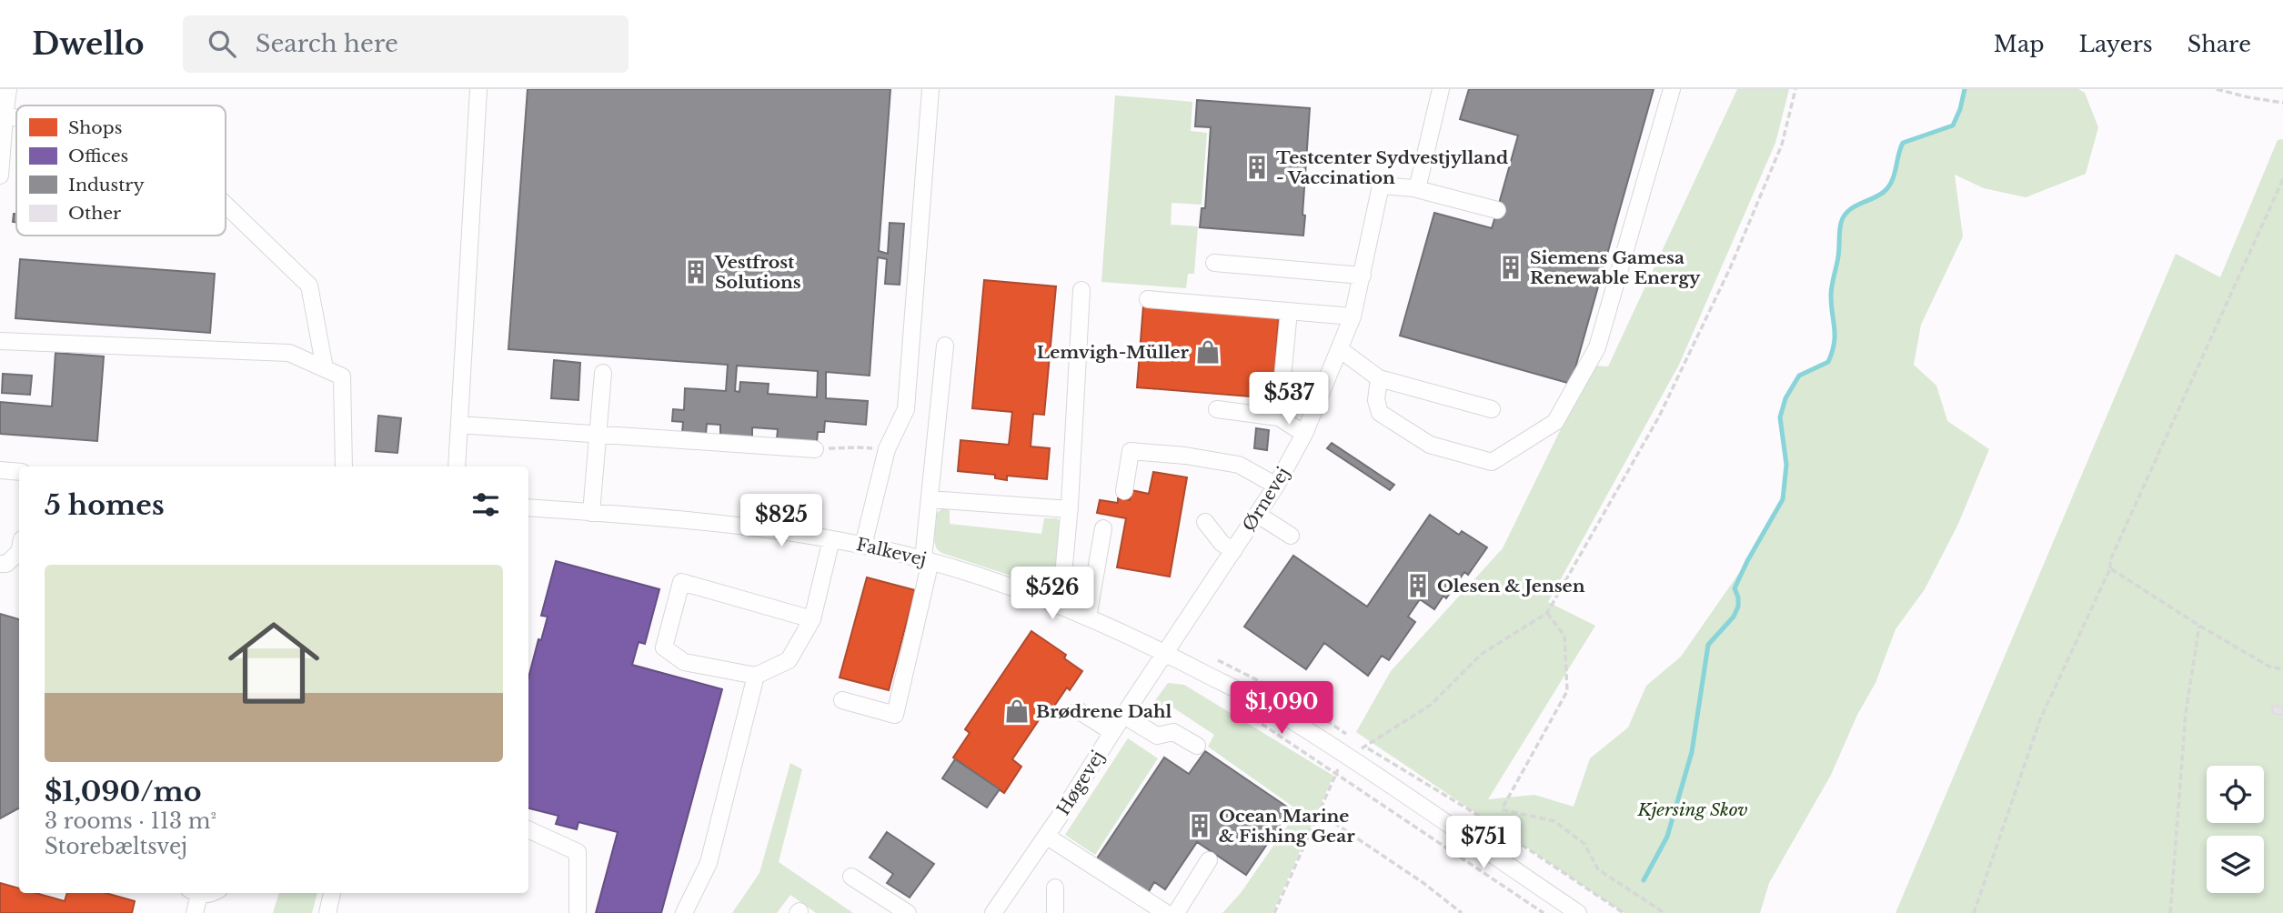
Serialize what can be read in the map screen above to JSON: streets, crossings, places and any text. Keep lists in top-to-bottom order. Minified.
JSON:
{"streets":{"street":["Ørnevej","Falkevej","Høgevej"]},"crossings":[["Ørnevej","Falkevej"],["Ørnevej","Høgevej"],["Falkevej","Høgevej"]],"parks":["Kjersing Skov"],"places":{"building":["Testcenter Sydvestjylland - Vaccination","Siemens Gamesa Renewable Energy","Vestfrost Solutions","Olesen & Jensen","Ocean Marine & Fishing Gear"],"shop":["Lemvigh-Müller","Brødrene Dahl"]},"legend":["Shops","Offices","Industry","Other"],"page":{"header":"Dwello","search":"Search here","nav":["Map","Layers","Share"],"price":["$537","$825","$526","$1,090","$751"],"heading":"5 homes","list":[{"name":"$1,090/mo","note":"3 rooms · 113 m² · Storebæltsvej"}]}}
